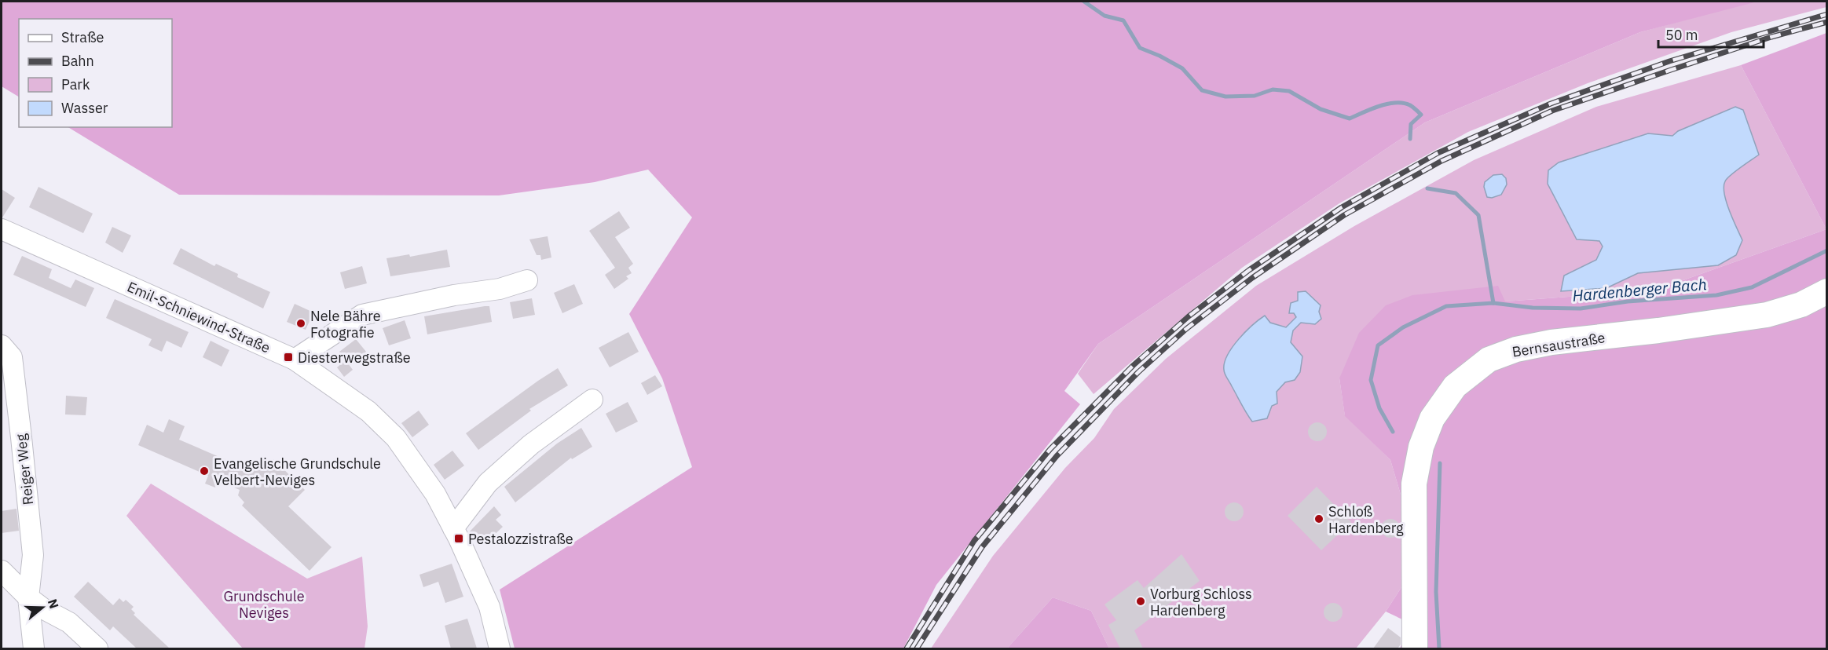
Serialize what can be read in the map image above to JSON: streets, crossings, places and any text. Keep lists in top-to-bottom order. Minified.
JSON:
{"streets":{"main road":["Bernsaustraße"],"street":["Emil-Schniewind-Straße","Reiger Weg"]},"water":["Hardenberger Bach"],"parks":["Grundschule Neviges"],"places":{"other":["Nele Bähre Fotografie","Evangelische Grundschule Velbert-Neviges","Schloß Hardenberg","Vorburg Schloss Hardenberg"],"transit":["Diesterwegstraße","Pestalozzistraße"]},"legend":["Straße","Bahn","Park","Wasser"],"scale_bar":"50 m","north":"right"}
